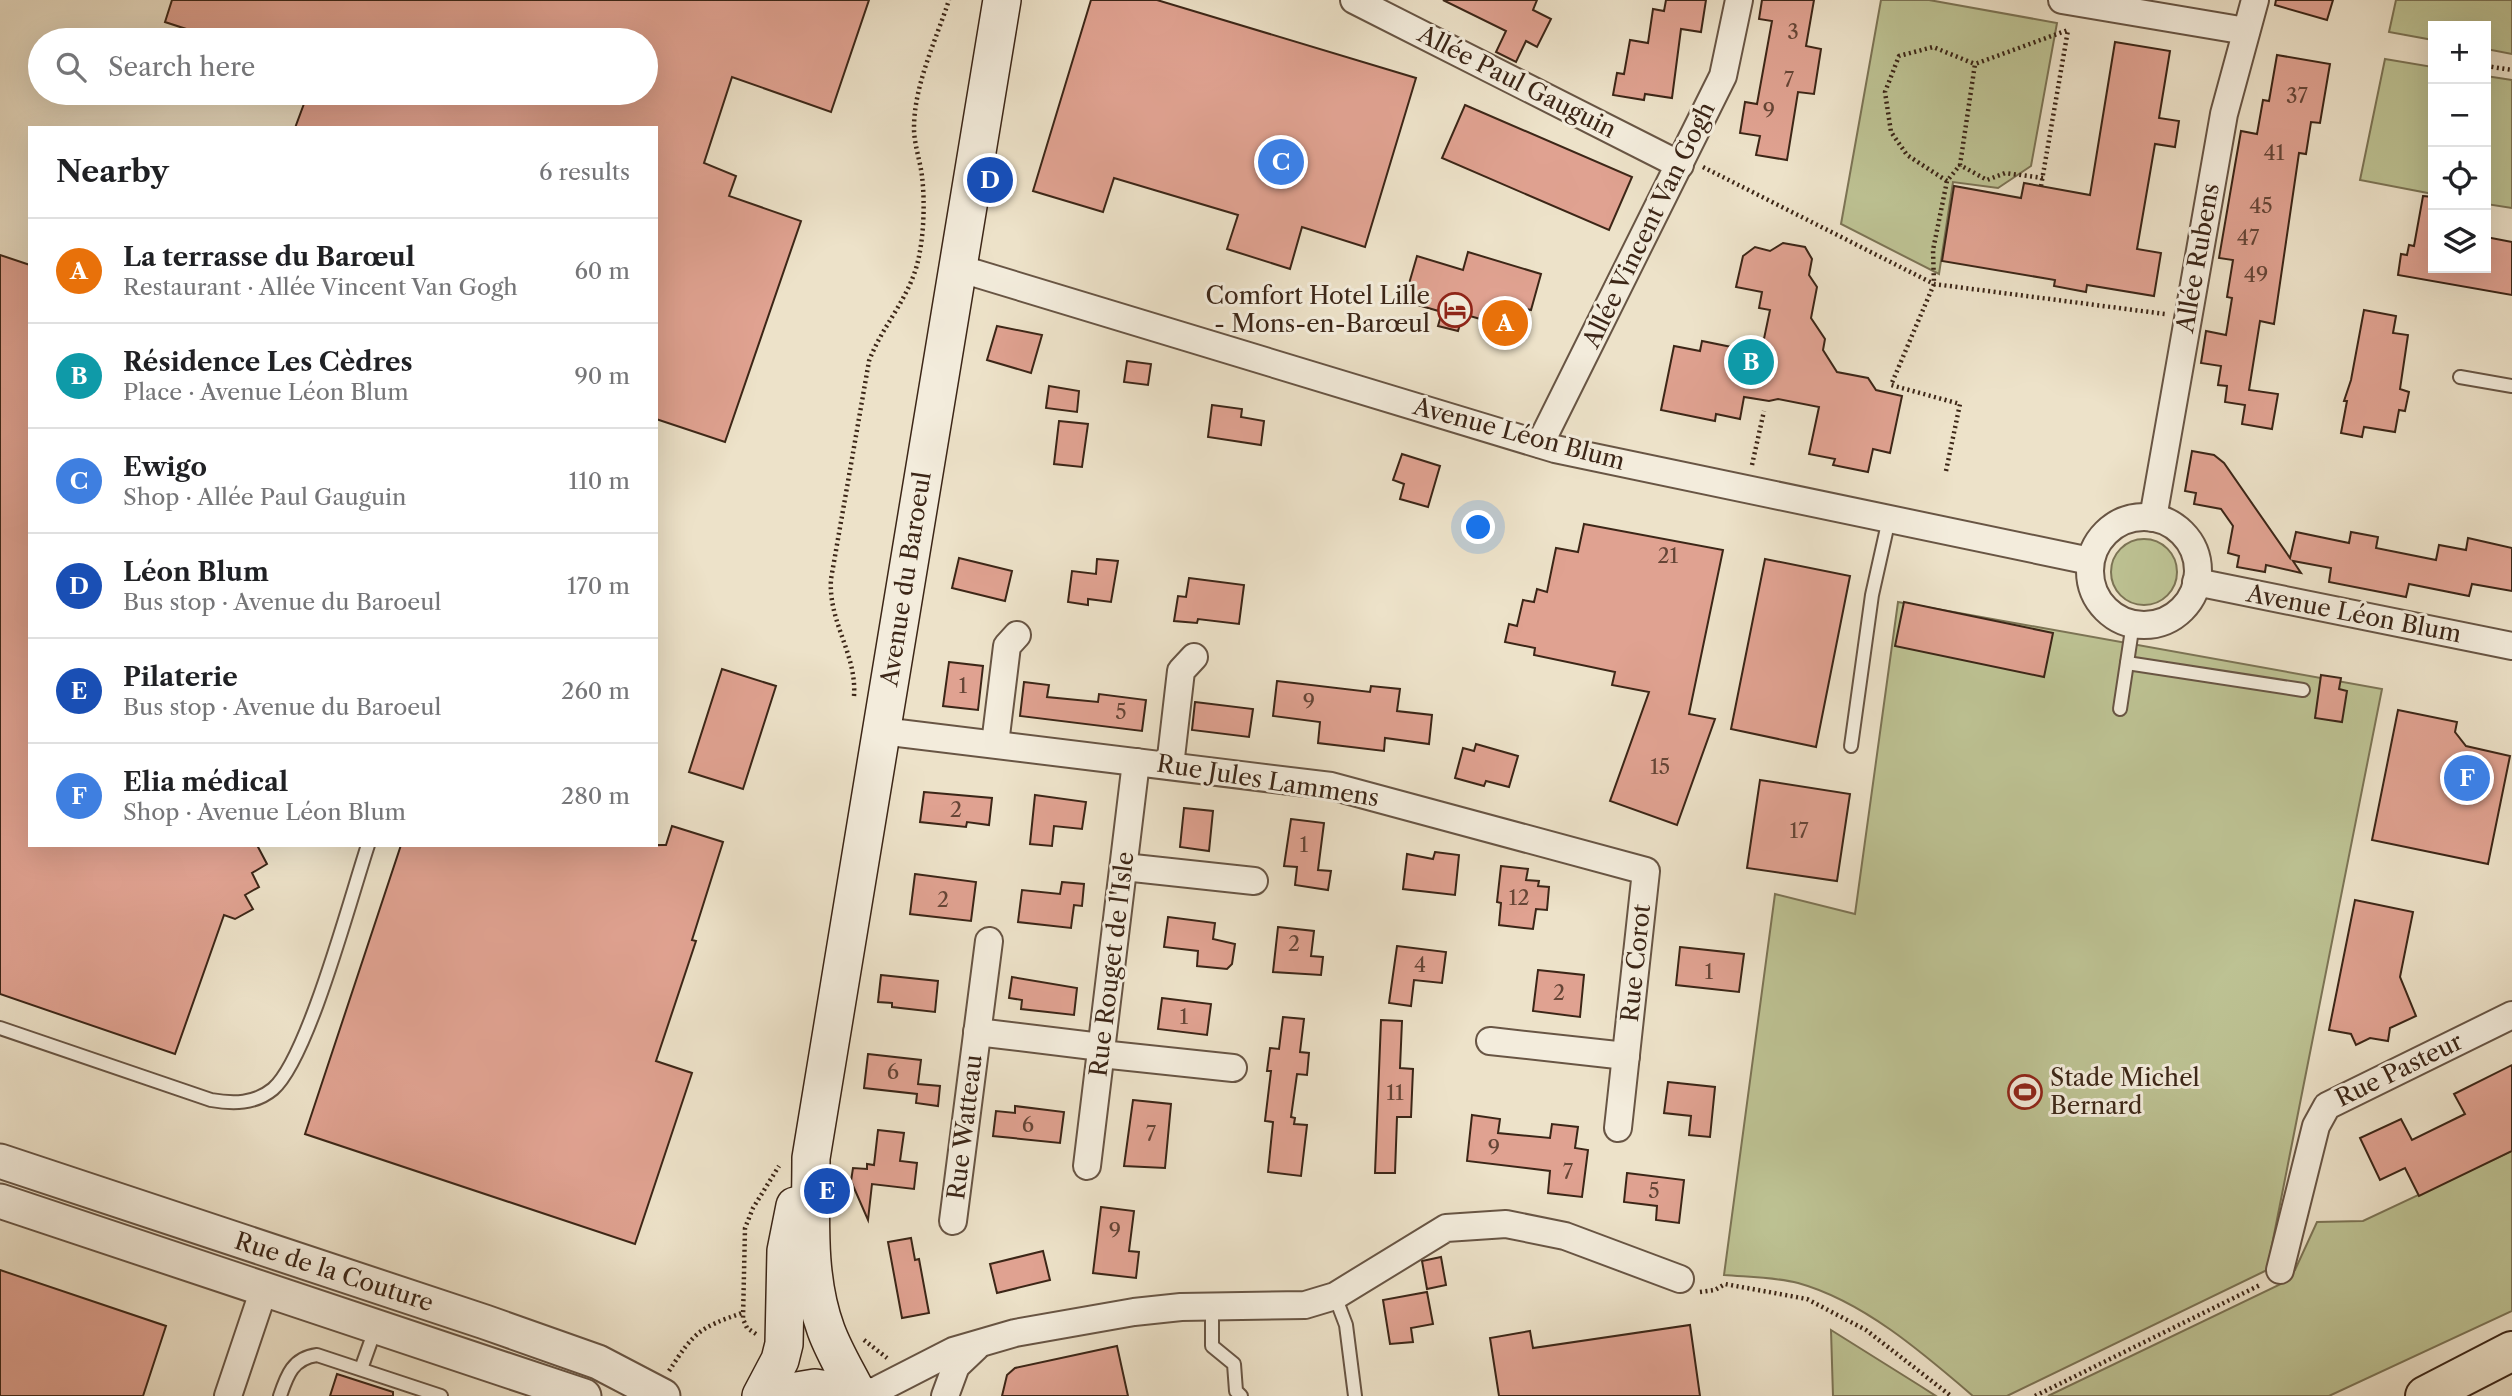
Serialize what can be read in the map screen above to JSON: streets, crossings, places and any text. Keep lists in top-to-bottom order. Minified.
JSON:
{"streets":{"main road":["Avenue du Baroeul"],"street":["Allée Paul Gauguin","Allée Vincent Van Gogh","Allée Rubens","Avenue Léon Blum","Rue Jules Lammens","Rue Corot","Rue Rouget de l'Isle","Rue Pasteur","Rue Watteau","Rue de la Couture"]},"crossings":[["Allée Paul Gauguin","Allée Vincent Van Gogh"],["Allée Vincent Van Gogh","Avenue Léon Blum"],["Allée Rubens","Avenue Léon Blum"],["Avenue Léon Blum","Avenue du Baroeul"],["Avenue du Baroeul","Rue Jules Lammens"],["Rue Jules Lammens","Rue Corot"],["Rue Jules Lammens","Rue Rouget de l'Isle"],["Rue Rouget de l'Isle","Rue Watteau"]],"places":{"hotel":["Comfort Hotel Lille - Mons-en-Barœul"],"sports":["Stade Michel Bernard"]},"house_numbers":["3","7","37","9","41","45","47","49","21","1","9","5","15","2","17","1","12","2","2","4","1","2","1","6","11","6","7","9","7","5","9"],"page":{"map_buttons":["+","−"],"search":"Search here","heading":["Nearby","6 results"],"pins":["C","D","A","B","F","E"],"list":[{"mark":"A","name":"La terrasse du Barœul","note":"Restaurant · Allée Vincent Van Gogh","value":"60 m"},{"mark":"B","name":"Résidence Les Cèdres","note":"Place · Avenue Léon Blum","value":"90 m"},{"mark":"C","name":"Ewigo","note":"Shop · Allée Paul Gauguin","value":"110 m"},{"mark":"D","name":"Léon Blum","note":"Bus stop · Avenue du Baroeul","value":"170 m"},{"mark":"E","name":"Pilaterie","note":"Bus stop · Avenue du Baroeul","value":"260 m"},{"mark":"F","name":"Elia médical","note":"Shop · Avenue Léon Blum","value":"280 m"}]}}
